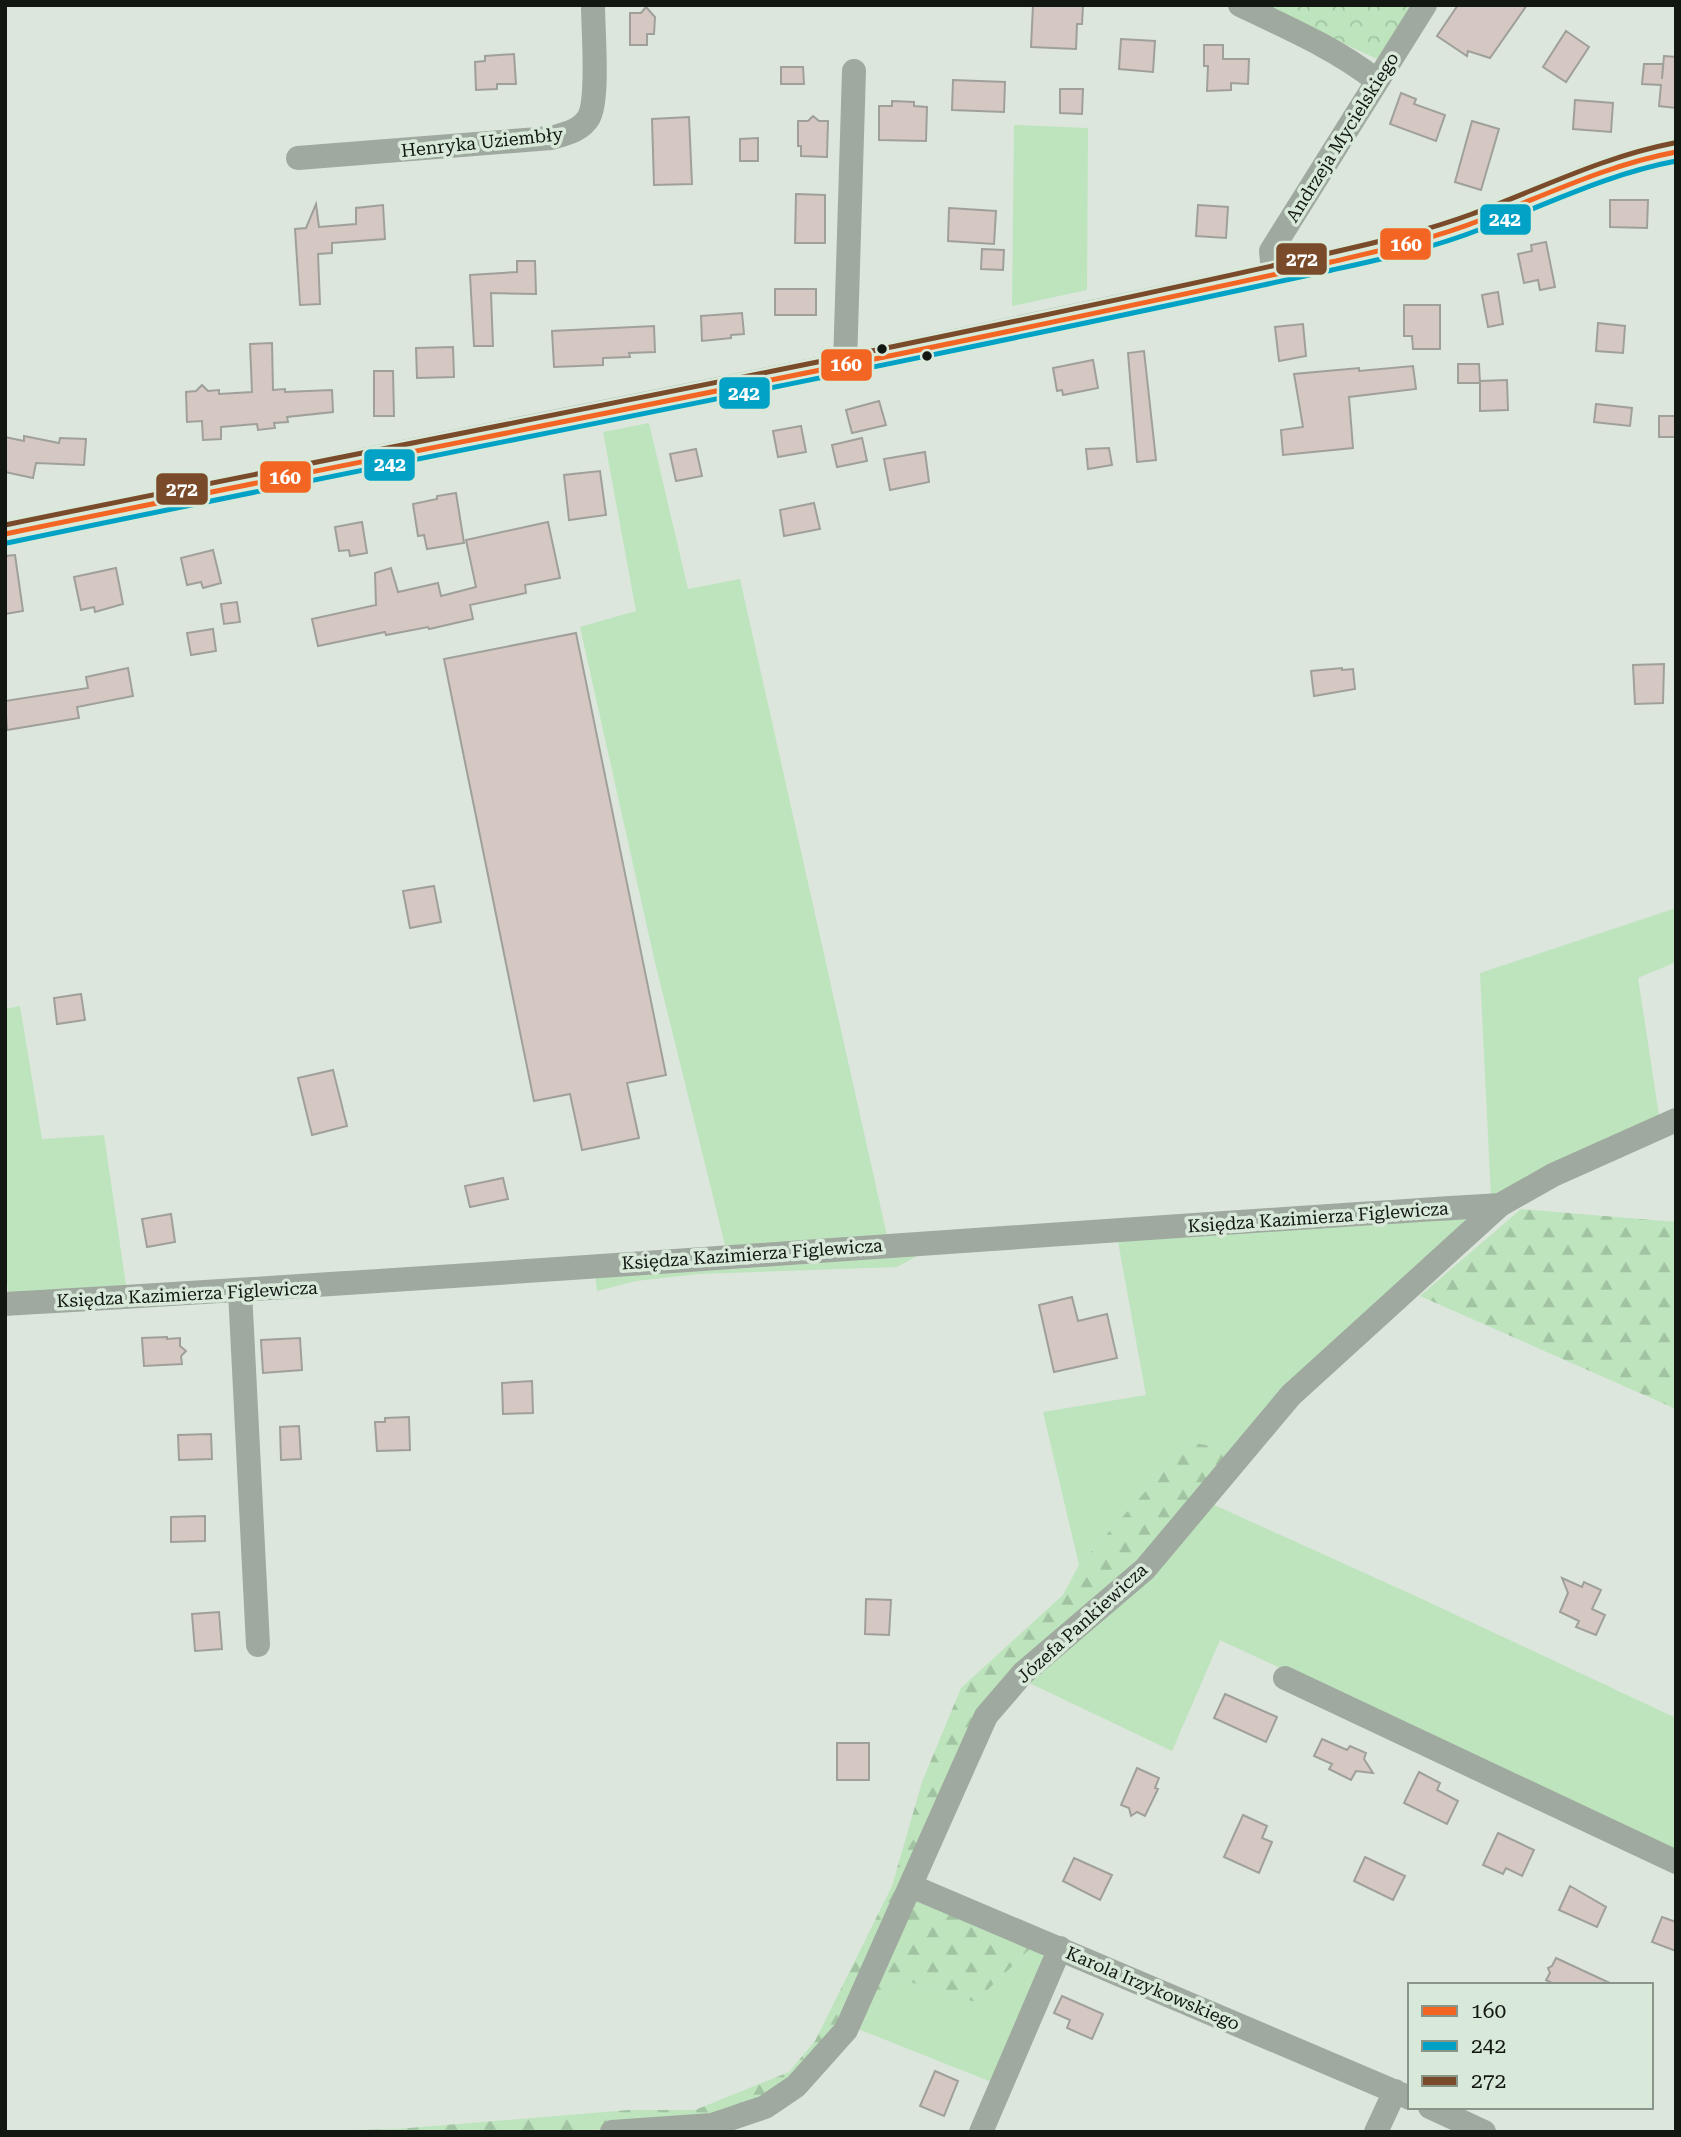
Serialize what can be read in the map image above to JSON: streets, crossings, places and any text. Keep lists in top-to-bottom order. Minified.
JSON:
{"streets":{"street":["Andrzeja Mycielskiego","Henryka Uziembły","Księdza Kazimierza Figlewicza","Józefa Pankiewicza","Karola Irzykowskiego"]},"crossings":[["Księdza Kazimierza Figlewicza","Józefa Pankiewicza"],["Józefa Pankiewicza","Karola Irzykowskiego"]],"lines":["transit line 272","transit line 160","transit line 242"],"legend":["160","242","272"]}
